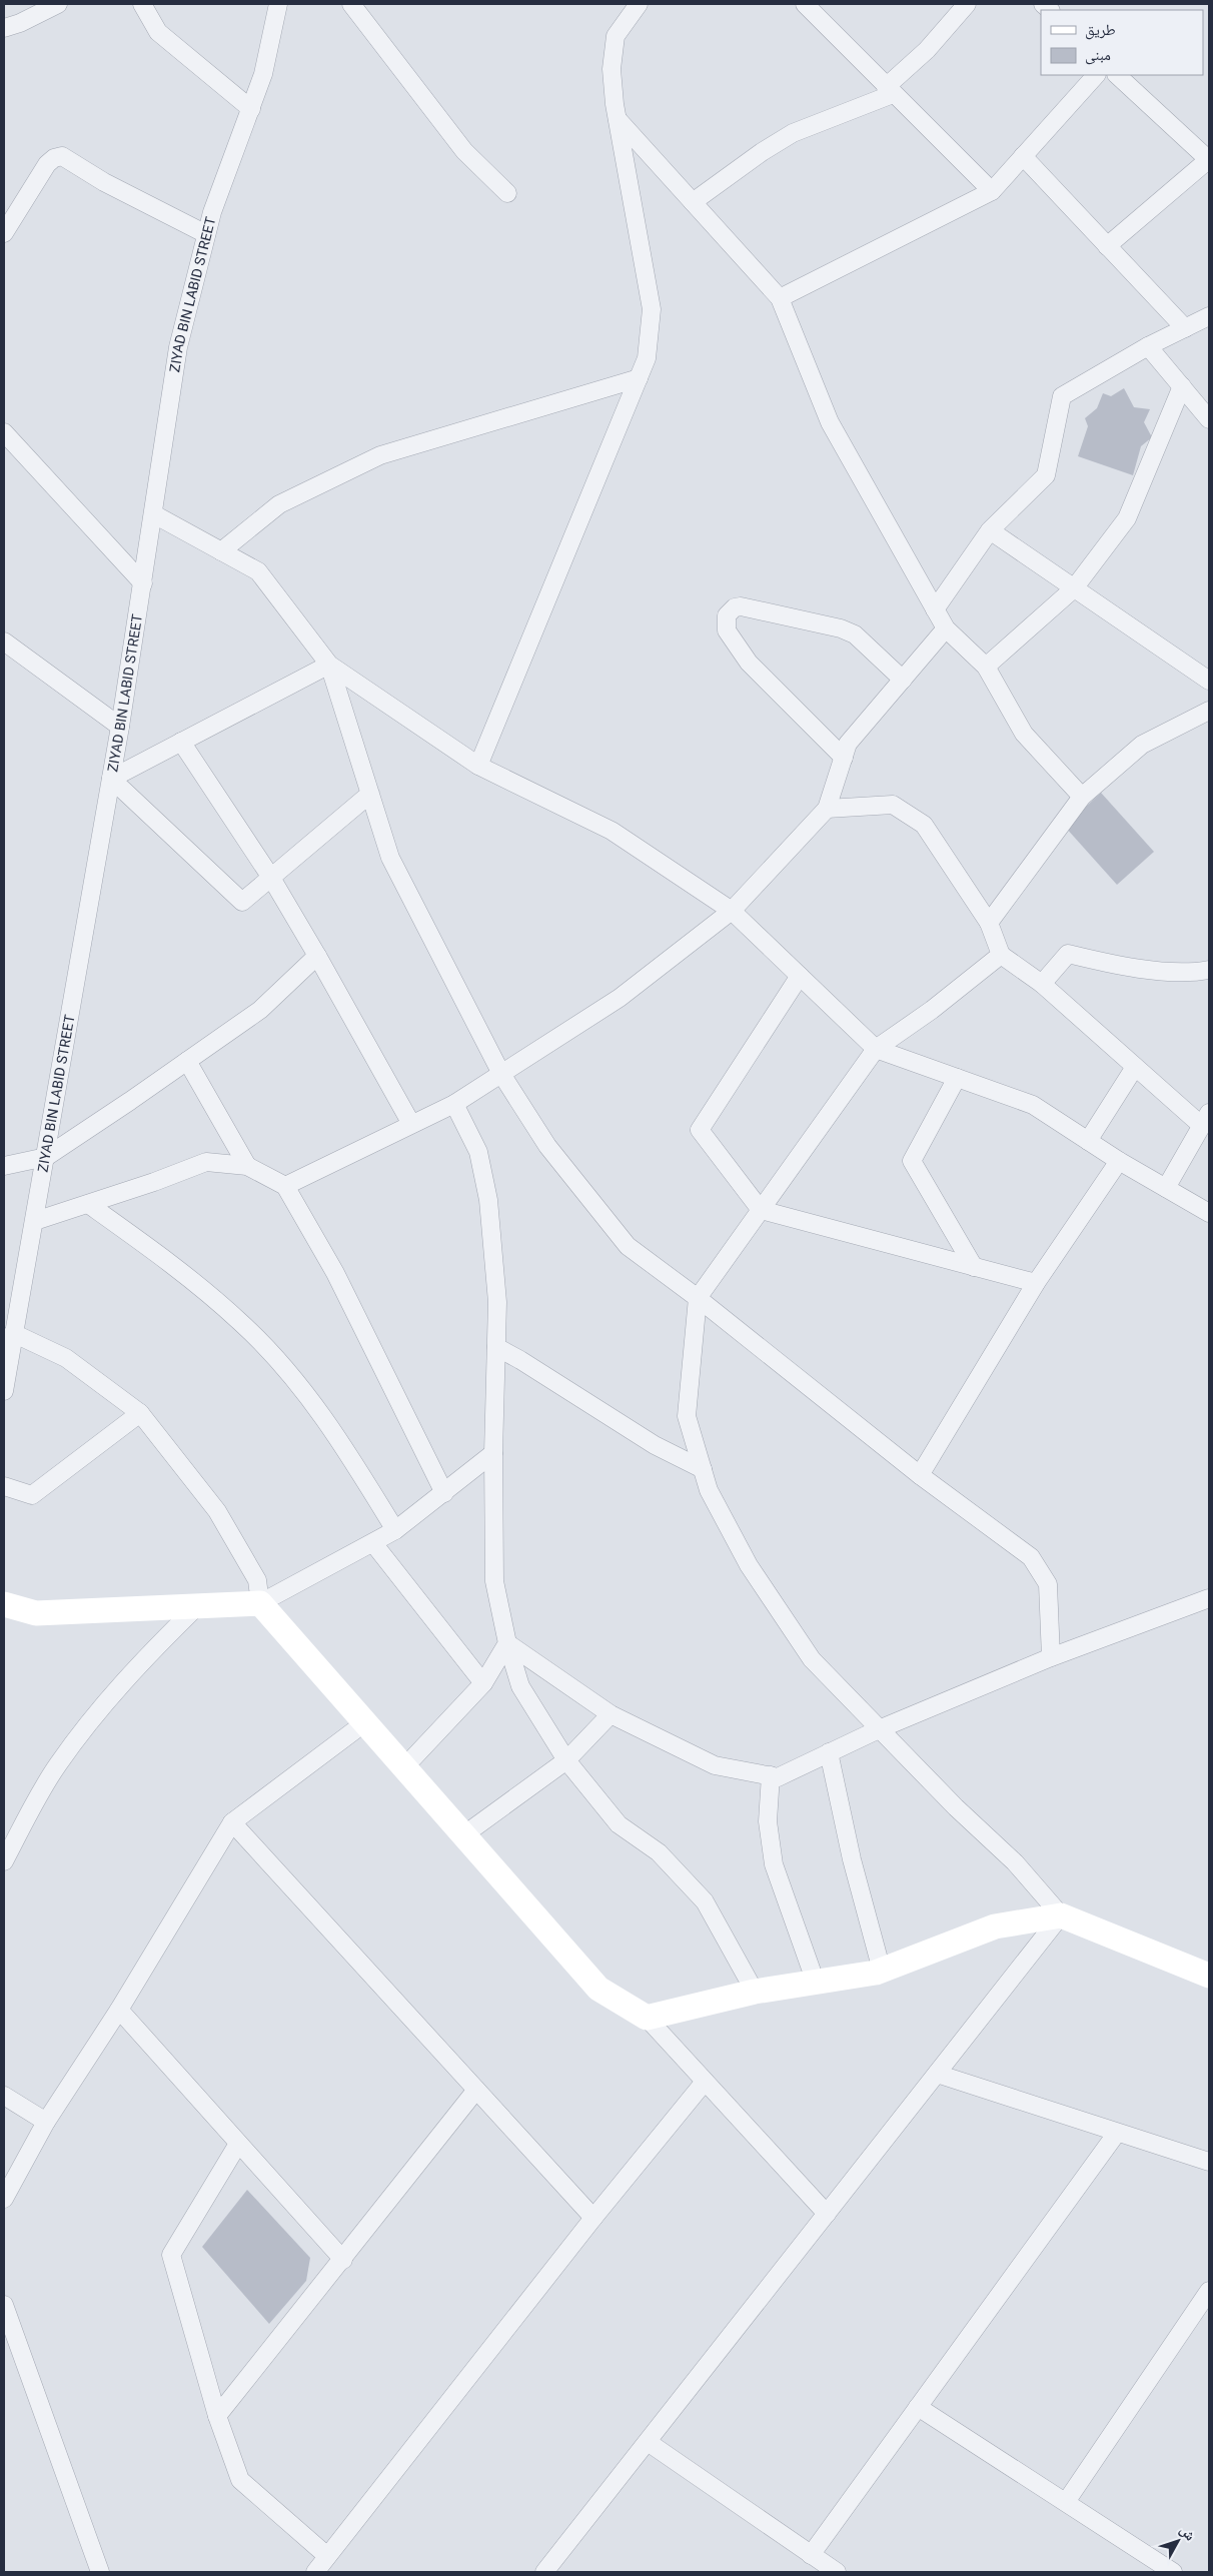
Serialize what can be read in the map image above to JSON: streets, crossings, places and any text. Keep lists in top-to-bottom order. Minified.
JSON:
{"streets":{"street":["ZIYAD BIN LABID STREET"]},"legend":["طريق","مبنى"],"north":"top right"}
